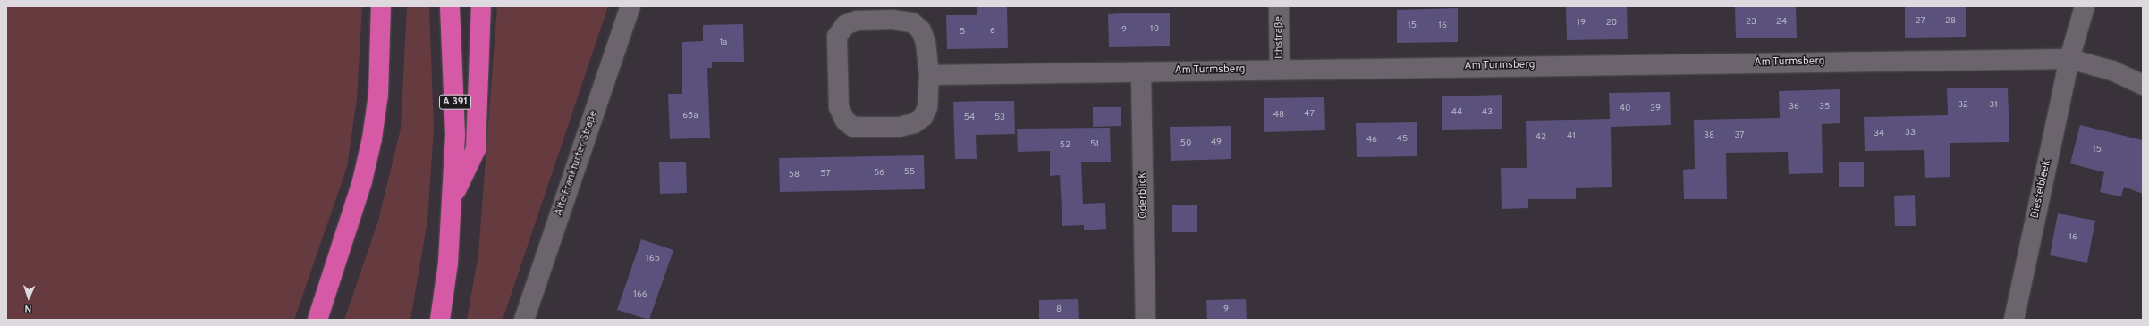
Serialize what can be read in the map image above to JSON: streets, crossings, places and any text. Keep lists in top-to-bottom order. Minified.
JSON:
{"streets":{"highway":["A 391"],"street":["Ithstraße","Am Turmsberg","Alte Frankfurter Straße","Diestelbleek","Oderblick"]},"crossings":[["Ithstraße","Am Turmsberg"],["Am Turmsberg","Diestelbleek"],["Am Turmsberg","Oderblick"]],"house_numbers":["27","28","23","24","19","20","15","16","10","9","6","5","1a","32","31","36","35","40","39","44","43","47","48","165a","54","53","33","34","38","37","41","42","45","46","49","50","51","52","15","55","56","57","58","16","165","166","8","9"],"north":"bottom"}
